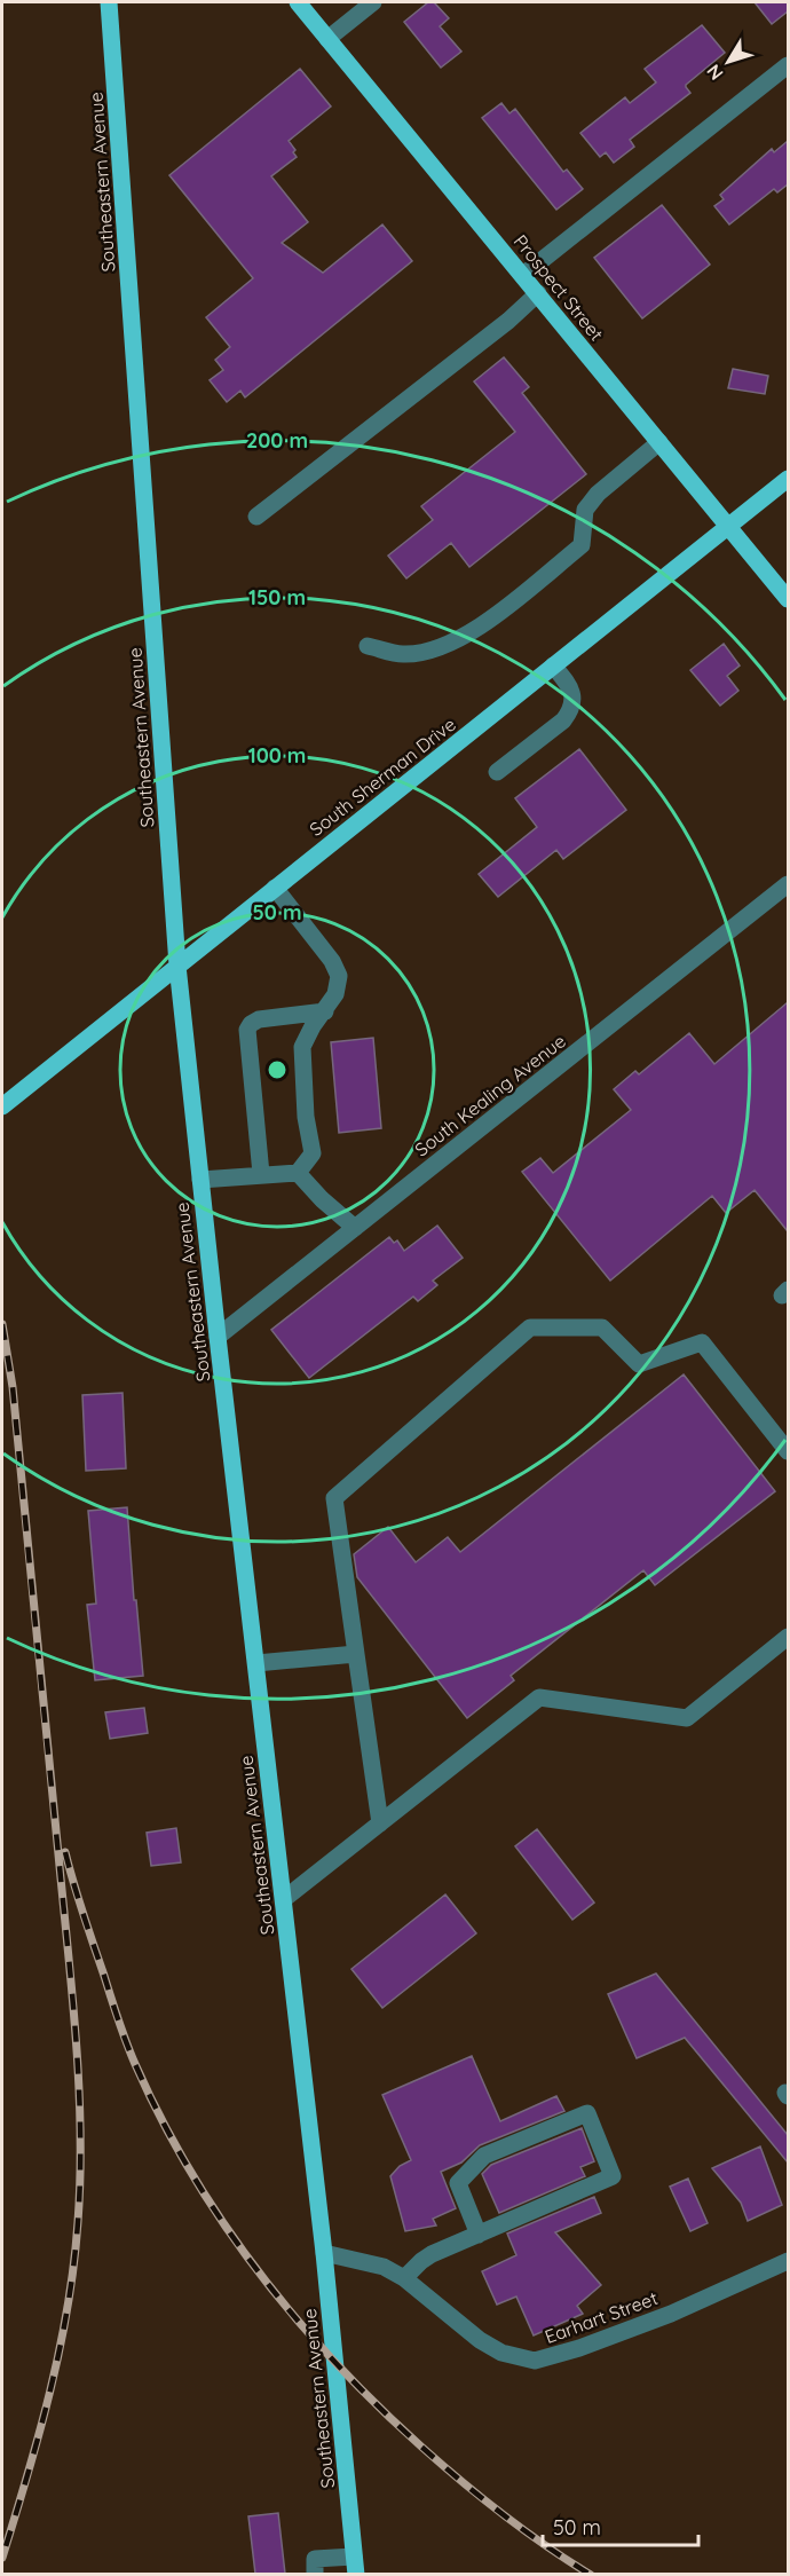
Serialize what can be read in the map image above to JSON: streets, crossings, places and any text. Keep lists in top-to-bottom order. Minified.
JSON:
{"streets":{"main road":["Southeastern Avenue","Prospect Street","South Sherman Drive"],"street":["South Kealing Avenue","Earhart Street"]},"crossings":[["Southeastern Avenue","South Sherman Drive"],["Southeastern Avenue","South Kealing Avenue"],["Southeastern Avenue","Earhart Street"],["Prospect Street","South Sherman Drive"]],"scale_bar":"50 m","north":"bottom left","rings":["200 m","150 m","100 m","50 m"]}
